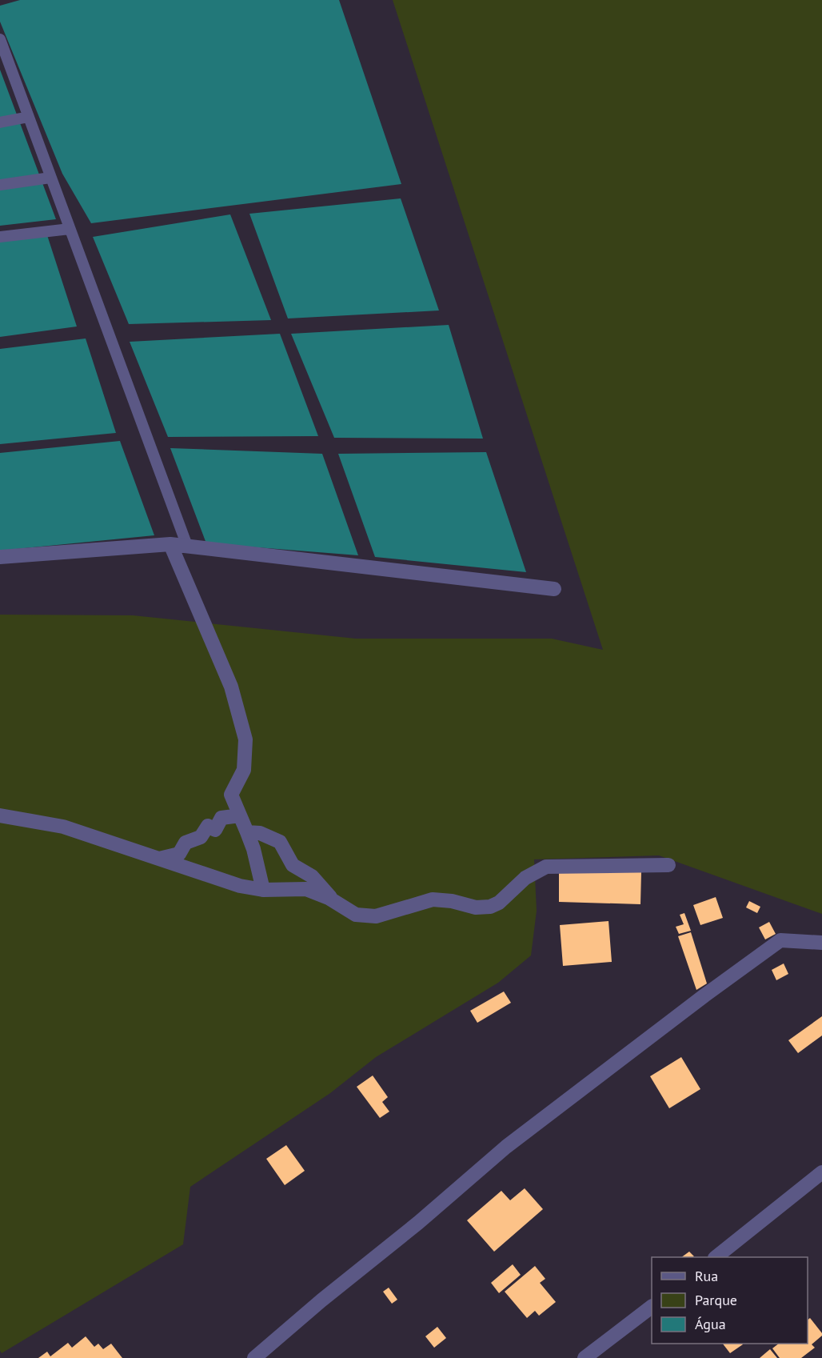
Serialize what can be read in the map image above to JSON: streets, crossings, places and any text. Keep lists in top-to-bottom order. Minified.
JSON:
{"legend":["Rua","Parque","Água"]}
